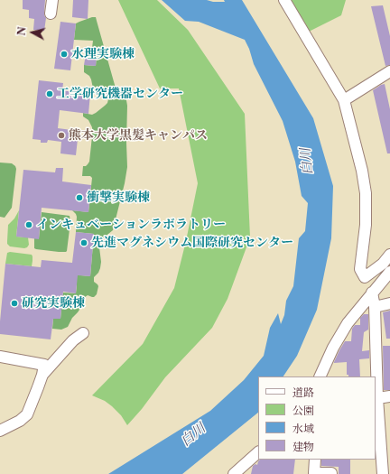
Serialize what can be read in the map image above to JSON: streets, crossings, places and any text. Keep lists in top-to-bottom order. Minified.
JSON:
{"water":["白川"],"places":["水理実験棟","工学研究機器センター","熊本大学黒髪キャンパス","衝撃実験棟","インキュベーションラボラトリー","先進マグネシウム国際研究センター","研究実験棟"],"legend":["道路","公園","水域","建物"],"north":"left"}
